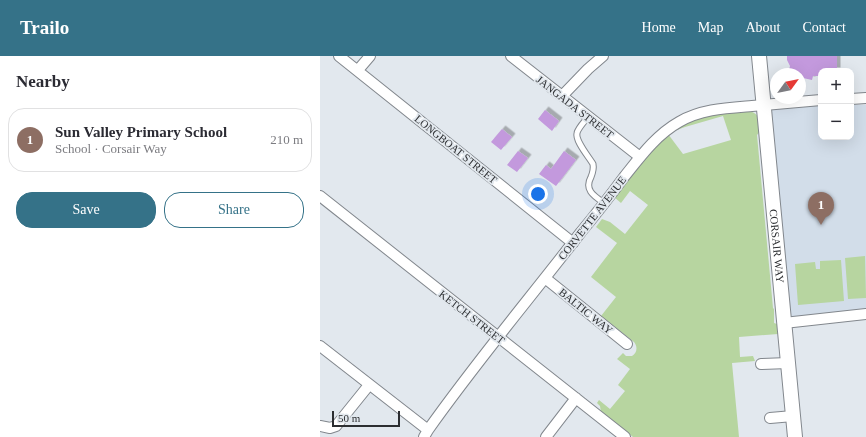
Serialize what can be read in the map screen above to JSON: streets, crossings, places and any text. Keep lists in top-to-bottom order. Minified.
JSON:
{"streets":{"street":["JANGADA STREET","LONGBOAT STREET","CORVETTE AVENUE","CORSAIR WAY","BALTIC WAY","KETCH STREET"]},"crossings":[["JANGADA STREET","CORVETTE AVENUE"],["LONGBOAT STREET","CORVETTE AVENUE"],["CORVETTE AVENUE","CORSAIR WAY"],["CORVETTE AVENUE","BALTIC WAY"],["CORVETTE AVENUE","KETCH STREET"]],"scale_bar":"50 m","north":"top right","page":{"header":"Trailo","nav":["Home","Map","About","Contact"],"heading":"Nearby","map_buttons":["+","−"],"list":[{"mark":"1","name":"Sun Valley Primary School","note":"School · Corsair Way","value":"210 m"}],"buttons":["Save","Share"],"pins":"1","scale":"50 m"}}
